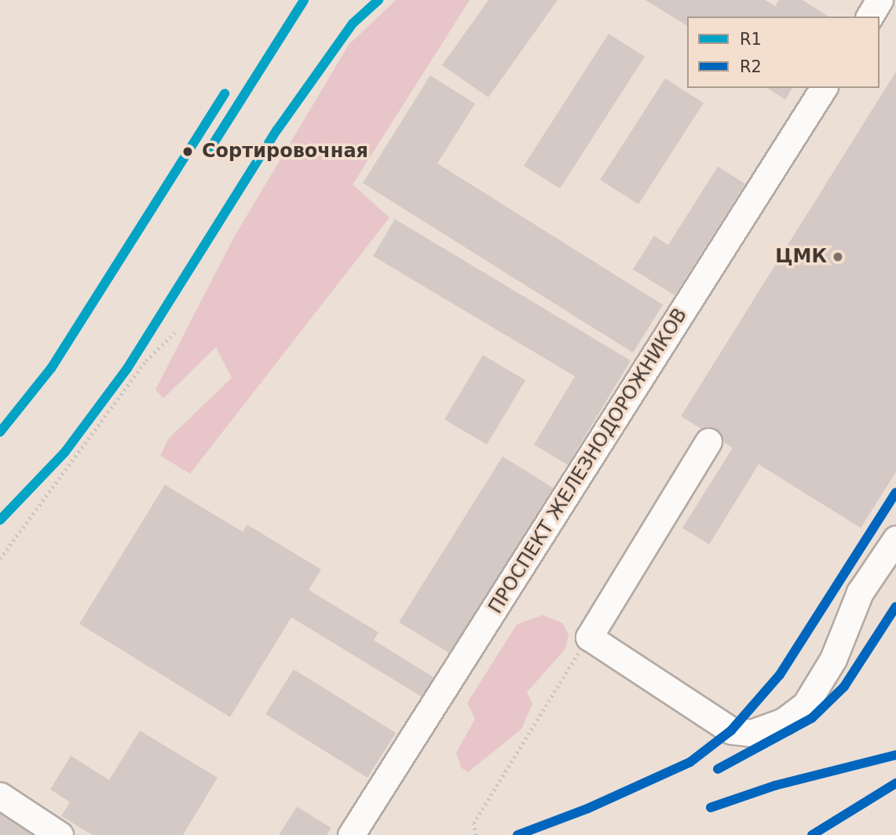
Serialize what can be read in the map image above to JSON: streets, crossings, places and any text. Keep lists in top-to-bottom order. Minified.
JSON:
{"streets":{"street":["ПРОСПЕКТ ЖЕЛЕЗНОДОРОЖНИКОВ"]},"places":["Сортировочная","ЦМК"],"lines":["transit line R1","transit line R2"],"legend":["R1","R2"]}
